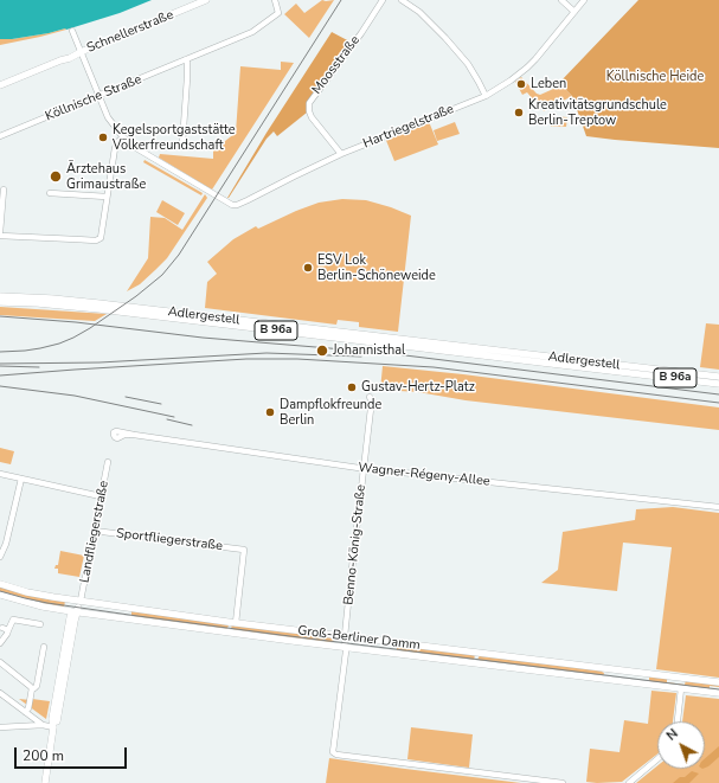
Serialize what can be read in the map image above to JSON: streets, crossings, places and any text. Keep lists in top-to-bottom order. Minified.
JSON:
{"streets":{"main road":["Schnellerstraße","Adlergestell","B 96a","Groß-Berliner Damm"],"street":["Moosstraße","Köllnische Straße","Hartriegelstraße","Wagner-Régeny-Allee","Landfliegerstraße","Sportfliegerstraße","Benno-König-Straße"]},"crossings":[["Moosstraße","Hartriegelstraße"],["Adlergestell","B 96a"],["Wagner-Régeny-Allee","Benno-König-Straße"],["Landfliegerstraße","Sportfliegerstraße"],["Landfliegerstraße","Groß-Berliner Damm"],["Sportfliegerstraße","Groß-Berliner Damm"],["Benno-König-Straße","Groß-Berliner Damm"]],"parks":["Köllnische Heide"],"places":["Leben","Kreativitätsgrundschule Berlin-Treptow","Kegelsportgaststätte Völkerfreundschaft","Ärztehaus Grimaustraße","ESV Lok Berlin-Schöneweide","Johannisthal","Gustav-Hertz-Platz","Dampflokfreunde Berlin"],"scale_bar":"200 m","north":"top left"}
